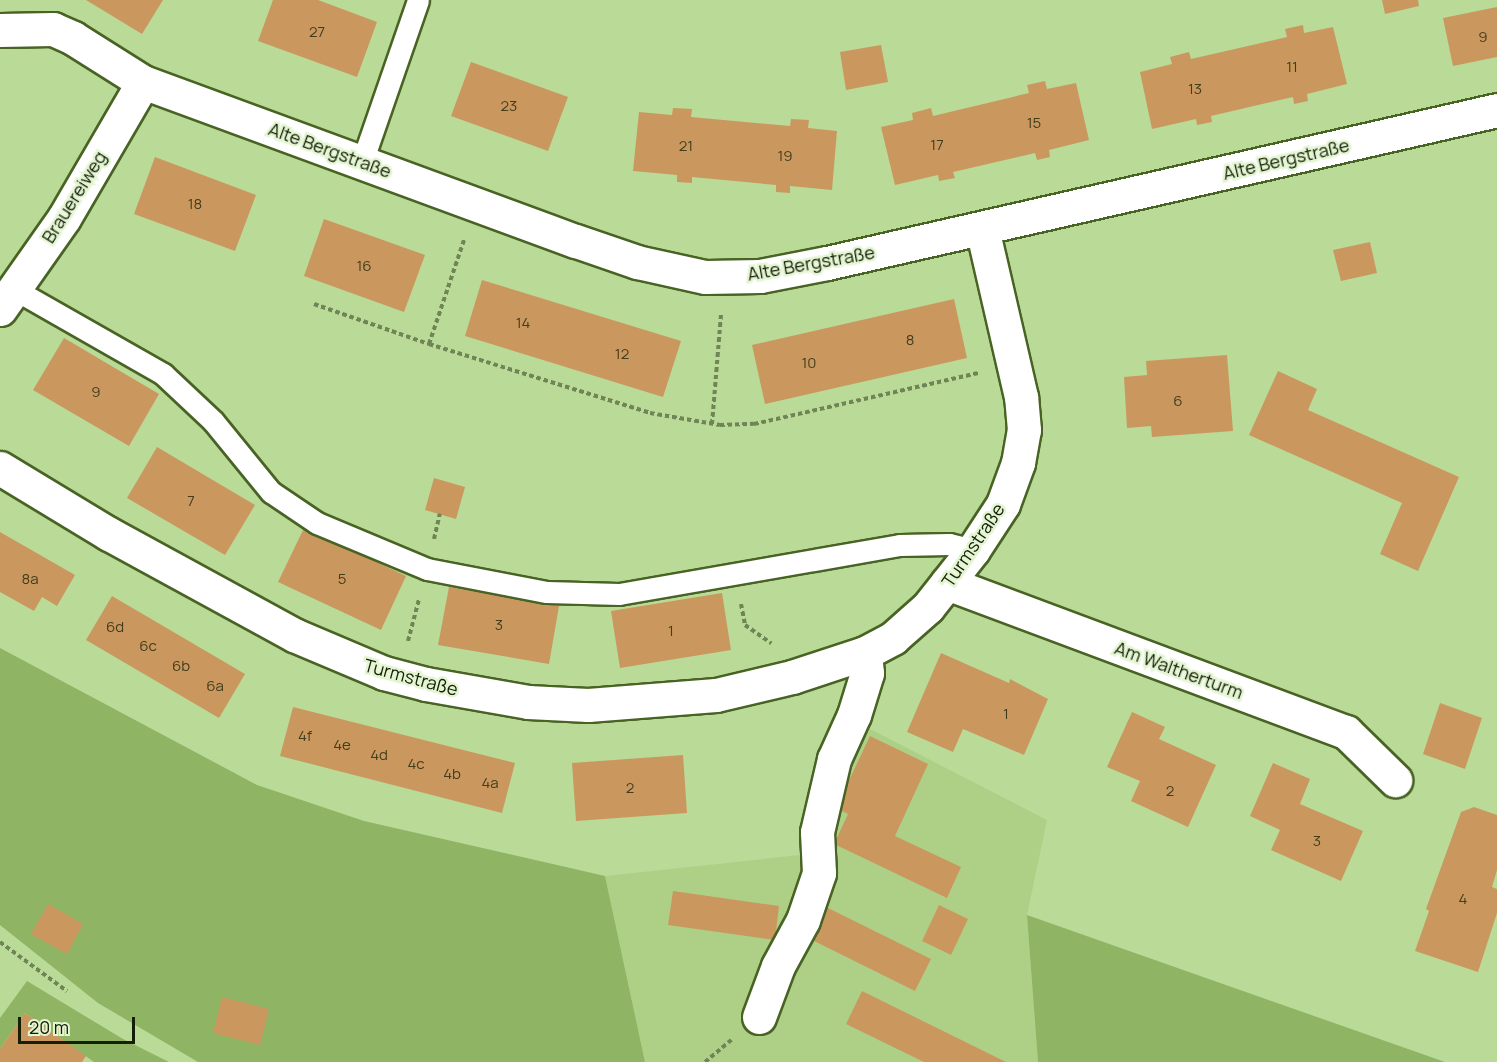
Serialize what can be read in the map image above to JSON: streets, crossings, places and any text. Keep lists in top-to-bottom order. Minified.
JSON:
{"streets":{"street":["Alte Bergstraße","Brauereiweg","Turmstraße","Am Waltherturm"]},"crossings":[["Alte Bergstraße","Brauereiweg"],["Alte Bergstraße","Turmstraße"],["Turmstraße","Am Waltherturm"]],"house_numbers":["27","9","11","13","23","15","17","21","19","18","16","14","8","12","10","9","6","7","8a","5","3","6d","1","6c","6b","6a","1","4f","4e","4d","4c","4b","4a","2","2","3","4"],"scale_bar":"20 m"}
